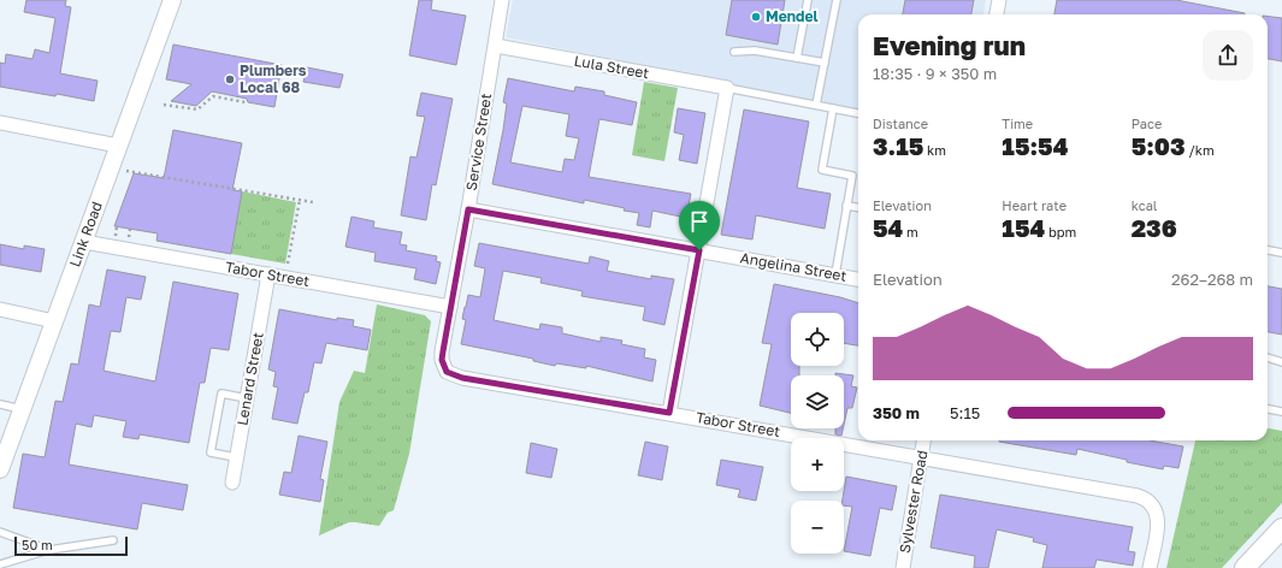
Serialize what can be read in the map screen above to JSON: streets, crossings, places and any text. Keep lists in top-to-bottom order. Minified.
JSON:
{"streets":{"street":["Lula Street","Service Street","Link Road","Angelina Street","Tabor Street","Lenard Street","Sylvester Road"]},"crossings":[["Lula Street","Service Street"],["Service Street","Angelina Street"],["Service Street","Tabor Street"],["Link Road","Tabor Street"],["Tabor Street","Lenard Street"],["Tabor Street","Sylvester Road"]],"places":["Mendel","Plumbers Local 68"],"scale_bar":"50 m","page":{"heading":["Evening run","18:35 · 9 × 350 m"],"stats":[["Distance","3.15 km"],["Time","15:54"],["Pace","5:03 /km"],["Elevation","54 m"],["Heart rate","154 bpm"],["kcal","236"]],"chart":["Elevation","262–268 m"],"map_buttons":["+","−"],"list":[{"name":"350 m","note":"5:15"}],"scale":"50 m"}}
